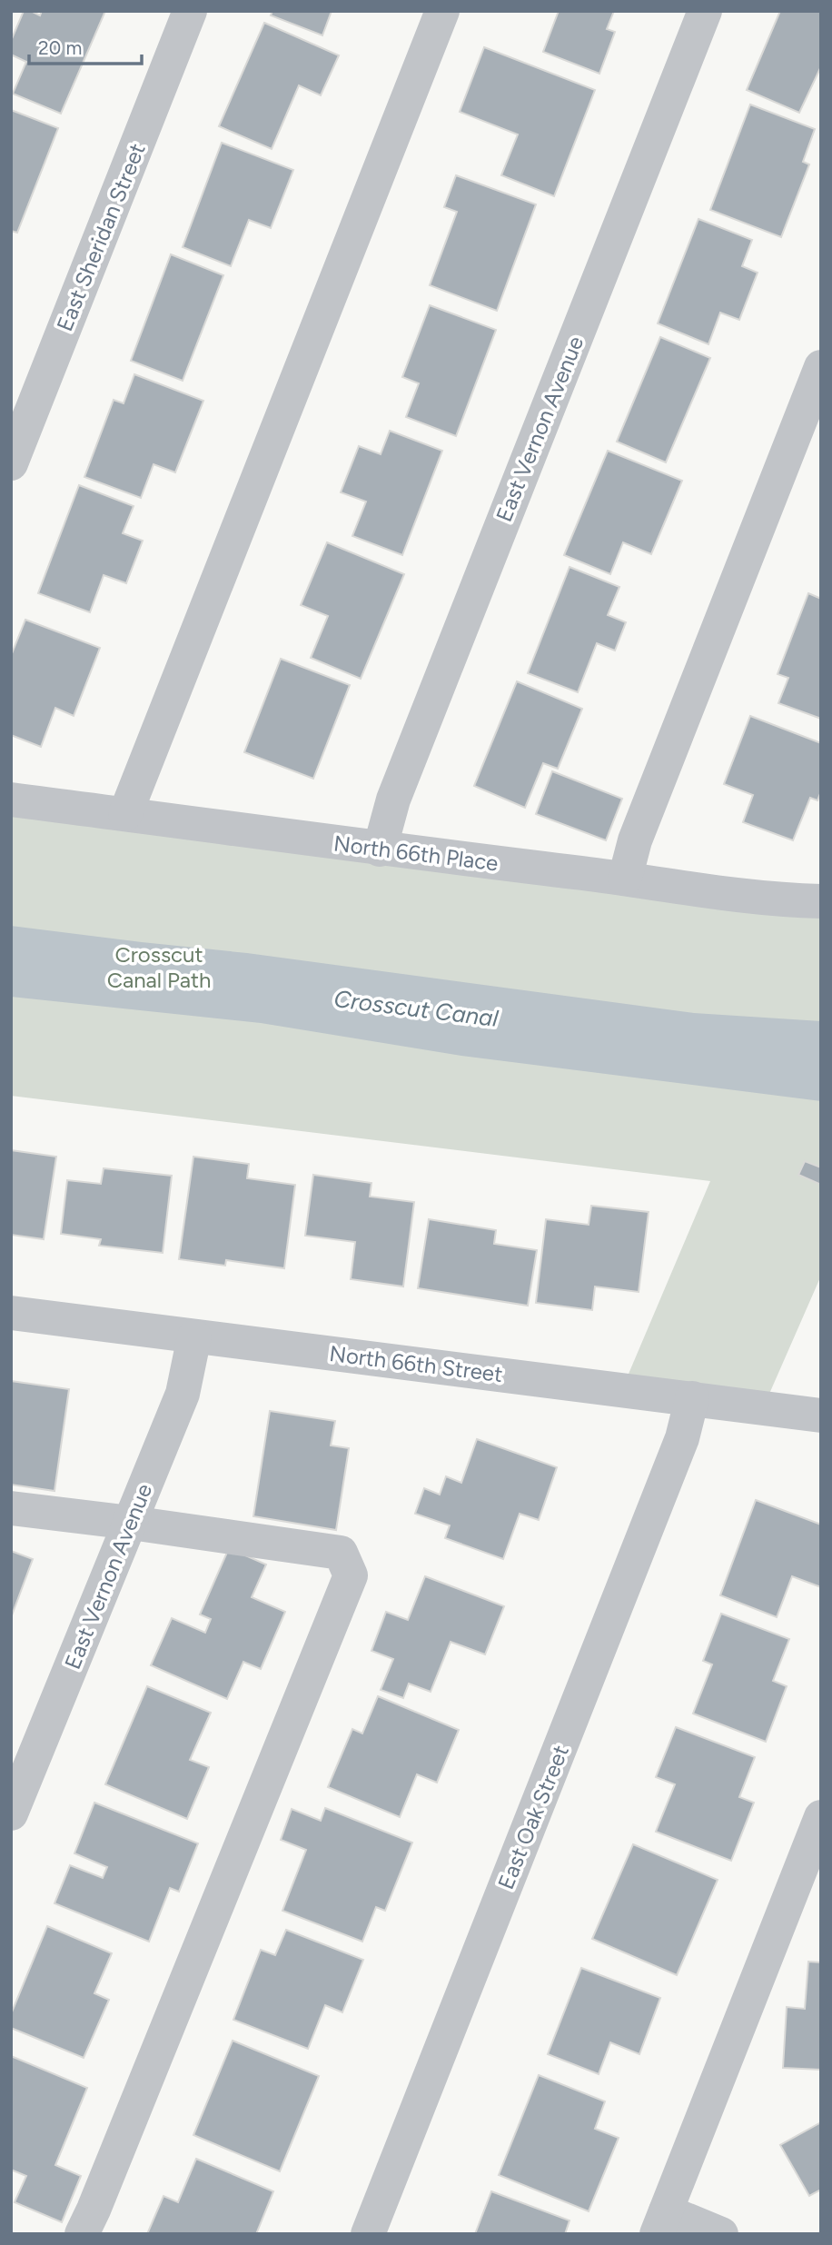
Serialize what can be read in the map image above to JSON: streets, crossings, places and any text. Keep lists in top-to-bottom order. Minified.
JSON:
{"streets":{"street":["East Sheridan Street","East Vernon Avenue","North 66th Place","North 66th Street","East Oak Street"]},"crossings":[["East Vernon Avenue","North 66th Place"],["East Vernon Avenue","North 66th Street"],["North 66th Street","East Oak Street"]],"water":["Crosscut Canal"],"parks":["Crosscut Canal Path"],"scale_bar":"20 m"}
